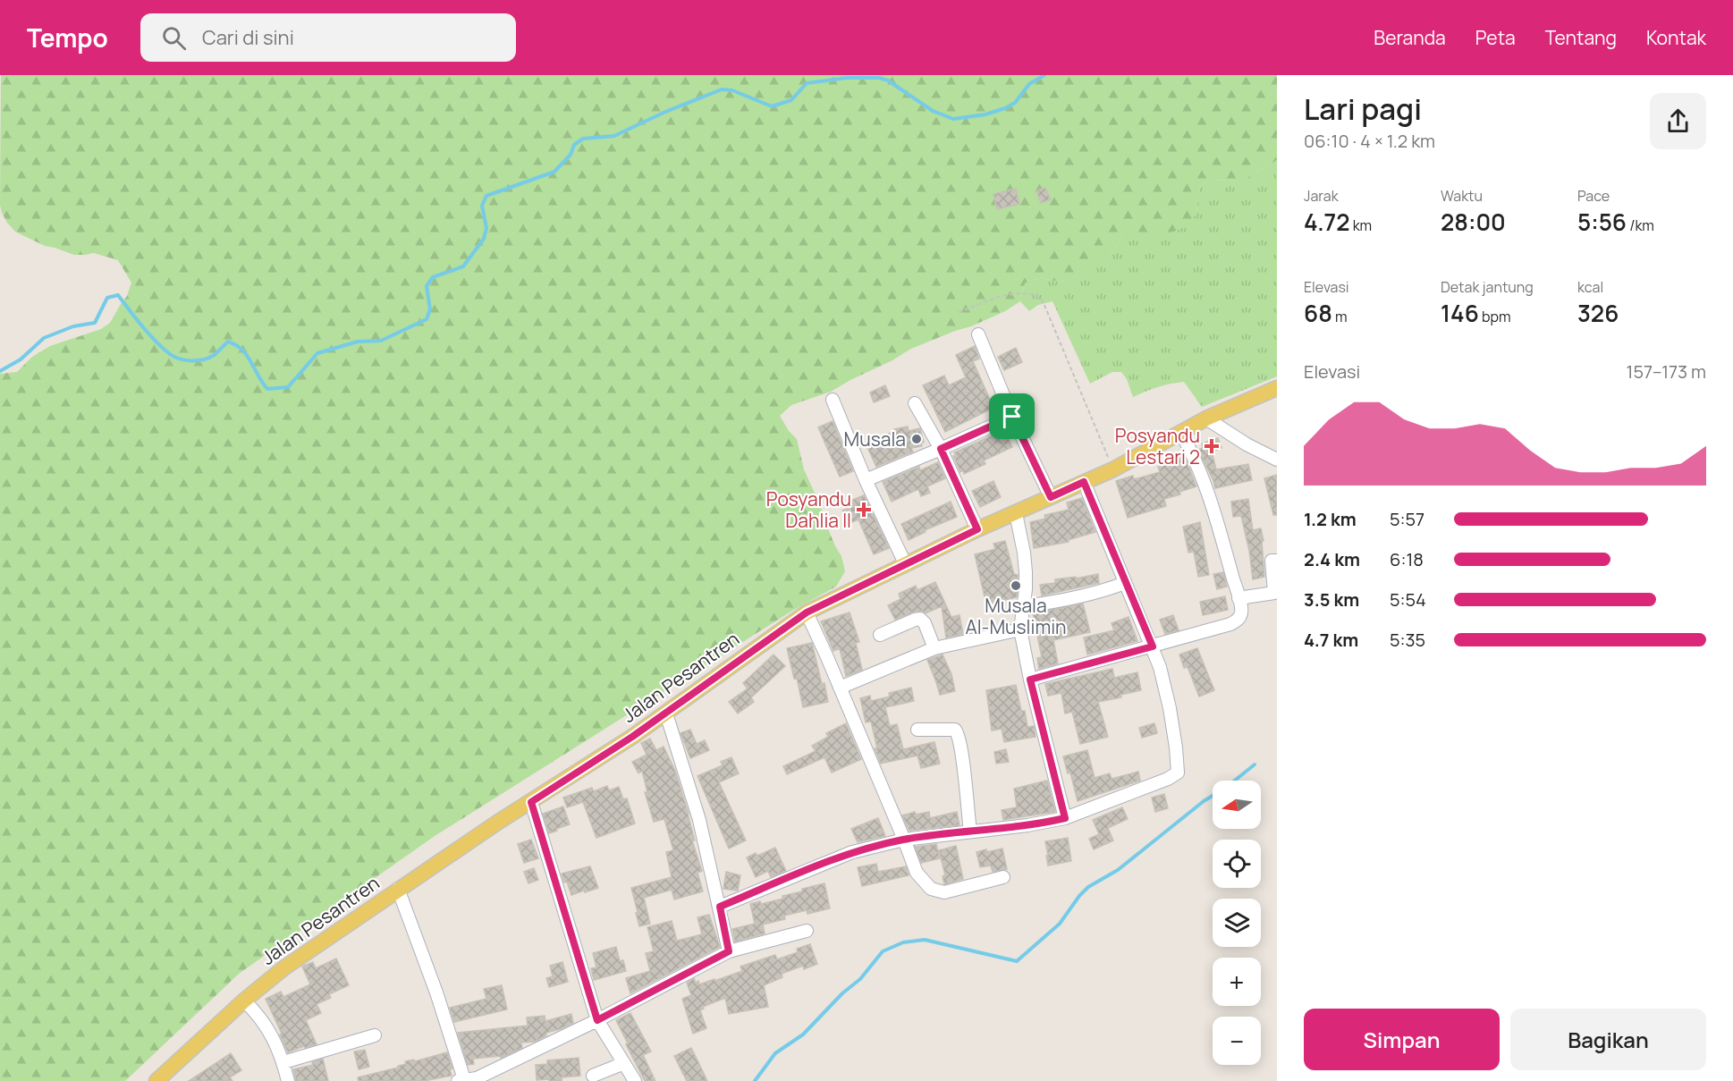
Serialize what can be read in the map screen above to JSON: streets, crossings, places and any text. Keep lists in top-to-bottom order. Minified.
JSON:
{"streets":{"main road":["Jalan Pesantren"]},"places":{"other":["Musala","Musala Al-Muslimin"],"health":["Posyandu Lestari 2","Posyandu Dahlia II"]},"north":"left","page":{"header":"Tempo","search":"Cari di sini","nav":["Beranda","Peta","Tentang","Kontak"],"heading":["Lari pagi","06:10 · 4 × 1.2 km"],"stats":[["Jarak","4.72 km"],["Waktu","28:00"],["Pace","5:56 /km"],["Elevasi","68 m"],["Detak jantung","146 bpm"],["kcal","326"]],"chart":["Elevasi","157–173 m"],"list":[{"name":"1.2 km","note":"5:57"},{"name":"2.4 km","note":"6:18"},{"name":"3.5 km","note":"5:54"},{"name":"4.7 km","note":"5:35"}],"map_buttons":["+","−"],"buttons":["Simpan","Bagikan"]}}
